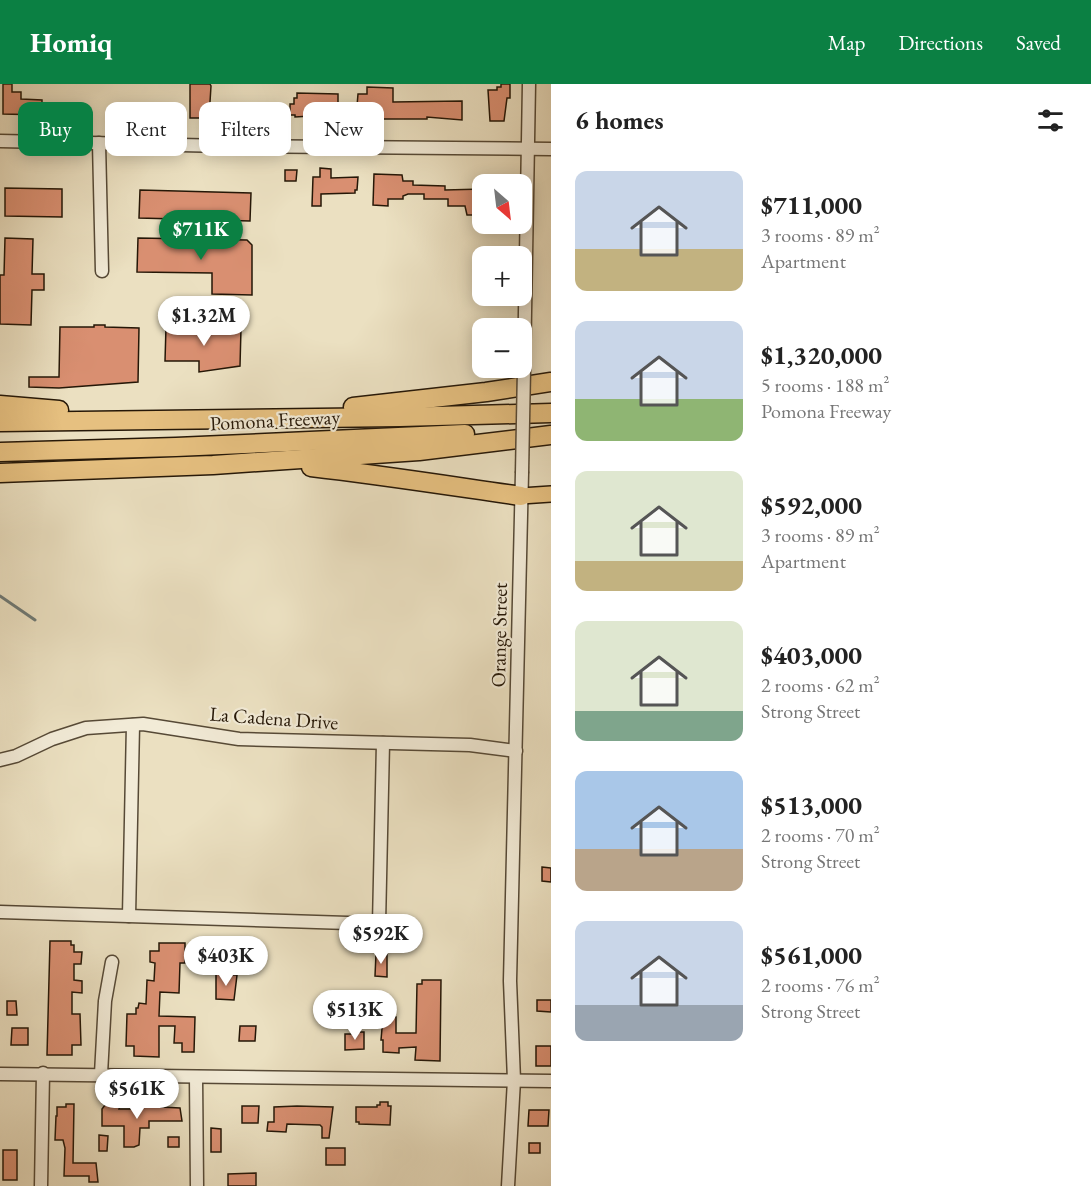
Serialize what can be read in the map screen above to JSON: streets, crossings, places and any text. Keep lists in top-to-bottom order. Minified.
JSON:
{"streets":{"highway":["Pomona Freeway"],"street":["Orange Street","La Cadena Drive"]},"crossings":[["Orange Street","La Cadena Drive"]],"north":"bottom right","page":{"header":"Homiq","nav":["Map","Directions","Saved"],"heading":"6 homes","chip":["Buy","Rent","Filters","New"],"list":[{"name":"$711,000","note":"3 rooms · 89 m² · Apartment"},{"name":"$1,320,000","note":"5 rooms · 188 m² · Pomona Freeway"},{"name":"$592,000","note":"3 rooms · 89 m² · Apartment"},{"name":"$403,000","note":"2 rooms · 62 m² · Strong Street"},{"name":"$513,000","note":"2 rooms · 70 m² · Strong Street"},{"name":"$561,000","note":"2 rooms · 76 m² · Strong Street"}],"map_buttons":["+","−"],"price":["$711K","$1.32M","$592K","$403K","$513K","$561K"]}}
